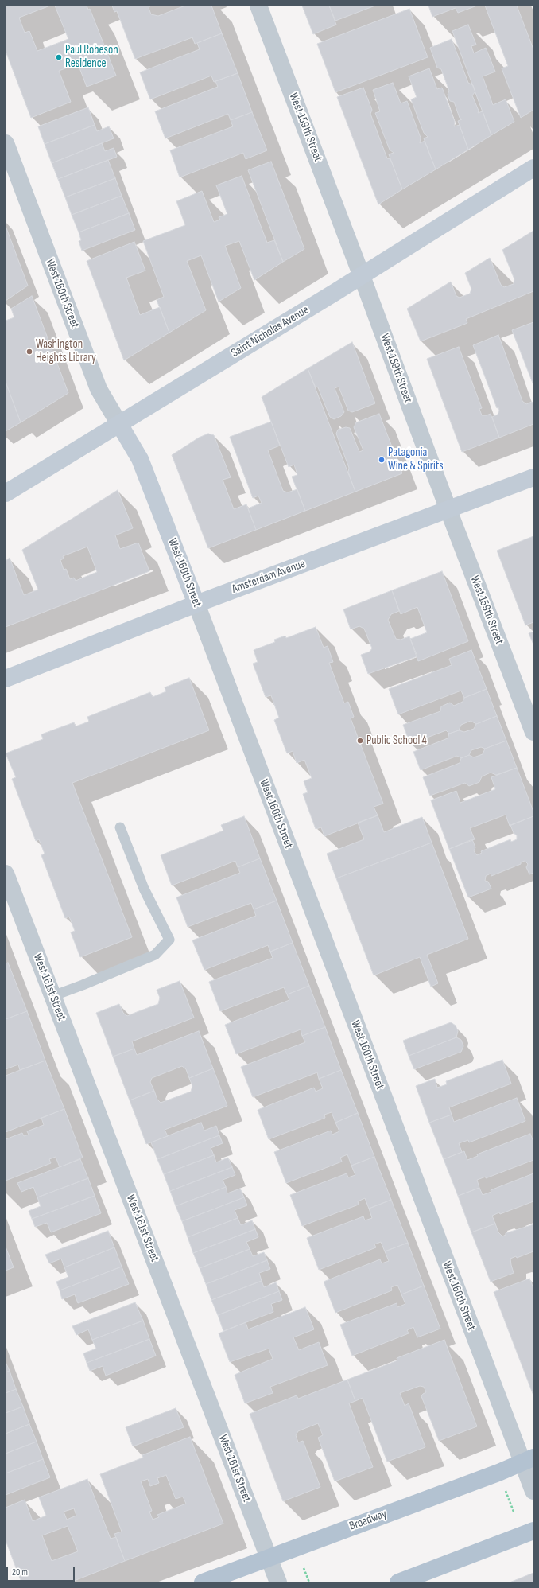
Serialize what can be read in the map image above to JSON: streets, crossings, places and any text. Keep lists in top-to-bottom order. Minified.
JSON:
{"streets":{"main road":["West 160th Street","Saint Nicholas Avenue","Amsterdam Avenue","Broadway"],"street":["West 159th Street","West 161st Street"]},"crossings":[["West 159th Street","Saint Nicholas Avenue"],["West 159th Street","Amsterdam Avenue"],["West 160th Street","Saint Nicholas Avenue"],["West 160th Street","Amsterdam Avenue"],["West 160th Street","Broadway"],["West 161st Street","Broadway"]],"places":["Paul Robeson Residence","Washington Heights Library","Patagonia Wine & Spirits","Public School 4"],"scale_bar":"20 m"}
